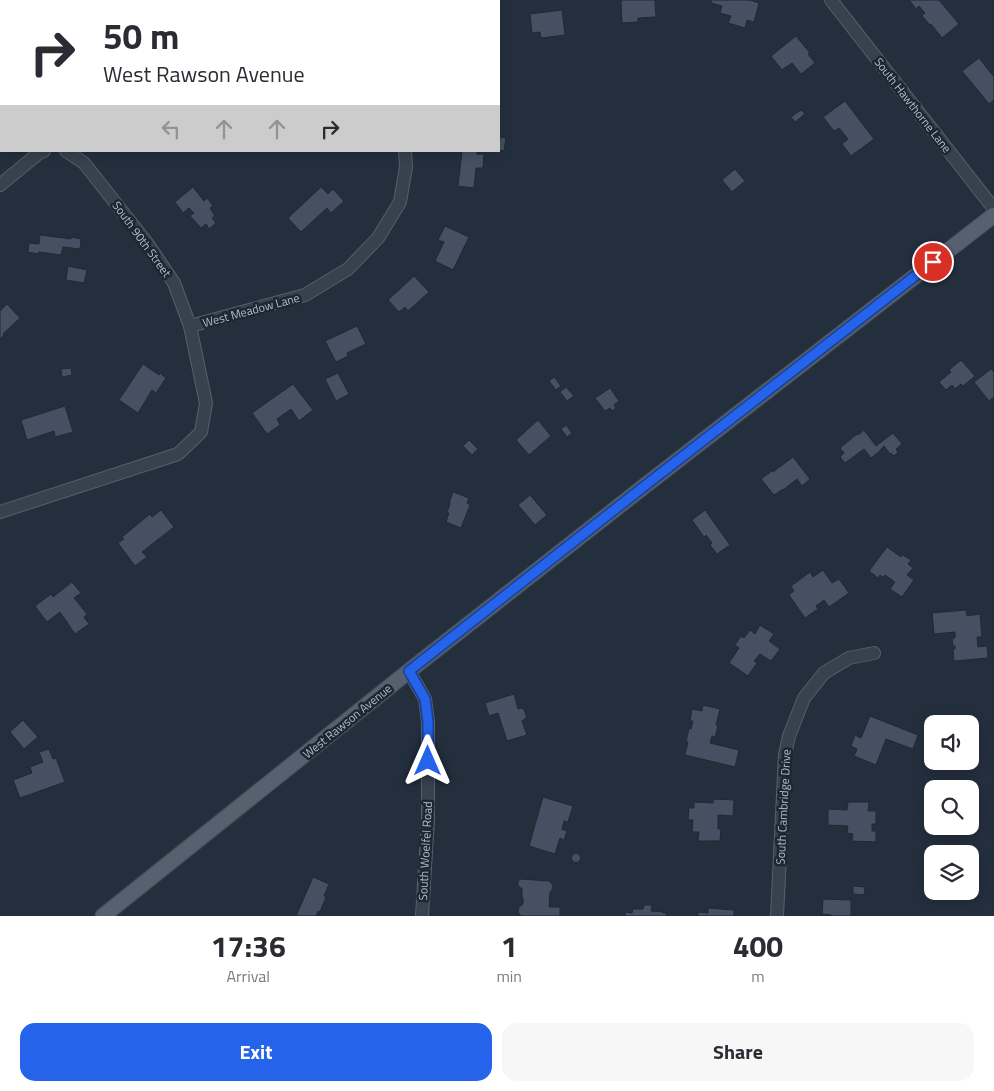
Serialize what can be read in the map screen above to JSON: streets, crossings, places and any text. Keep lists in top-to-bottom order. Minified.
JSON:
{"streets":{"main road":["West Rawson Avenue"],"street":["South Hawthorne Lane","South 90th Street","West Meadow Lane","South Cambridge Drive","South Woelfel Road"]},"crossings":[["South 90th Street","West Meadow Lane"],["West Rawson Avenue","South Woelfel Road"]],"page":{"turn":["50 m","West Rawson Avenue"],"eta":["17:36","Arrival","1","min","400","m"],"buttons":["Exit","Share"]}}
